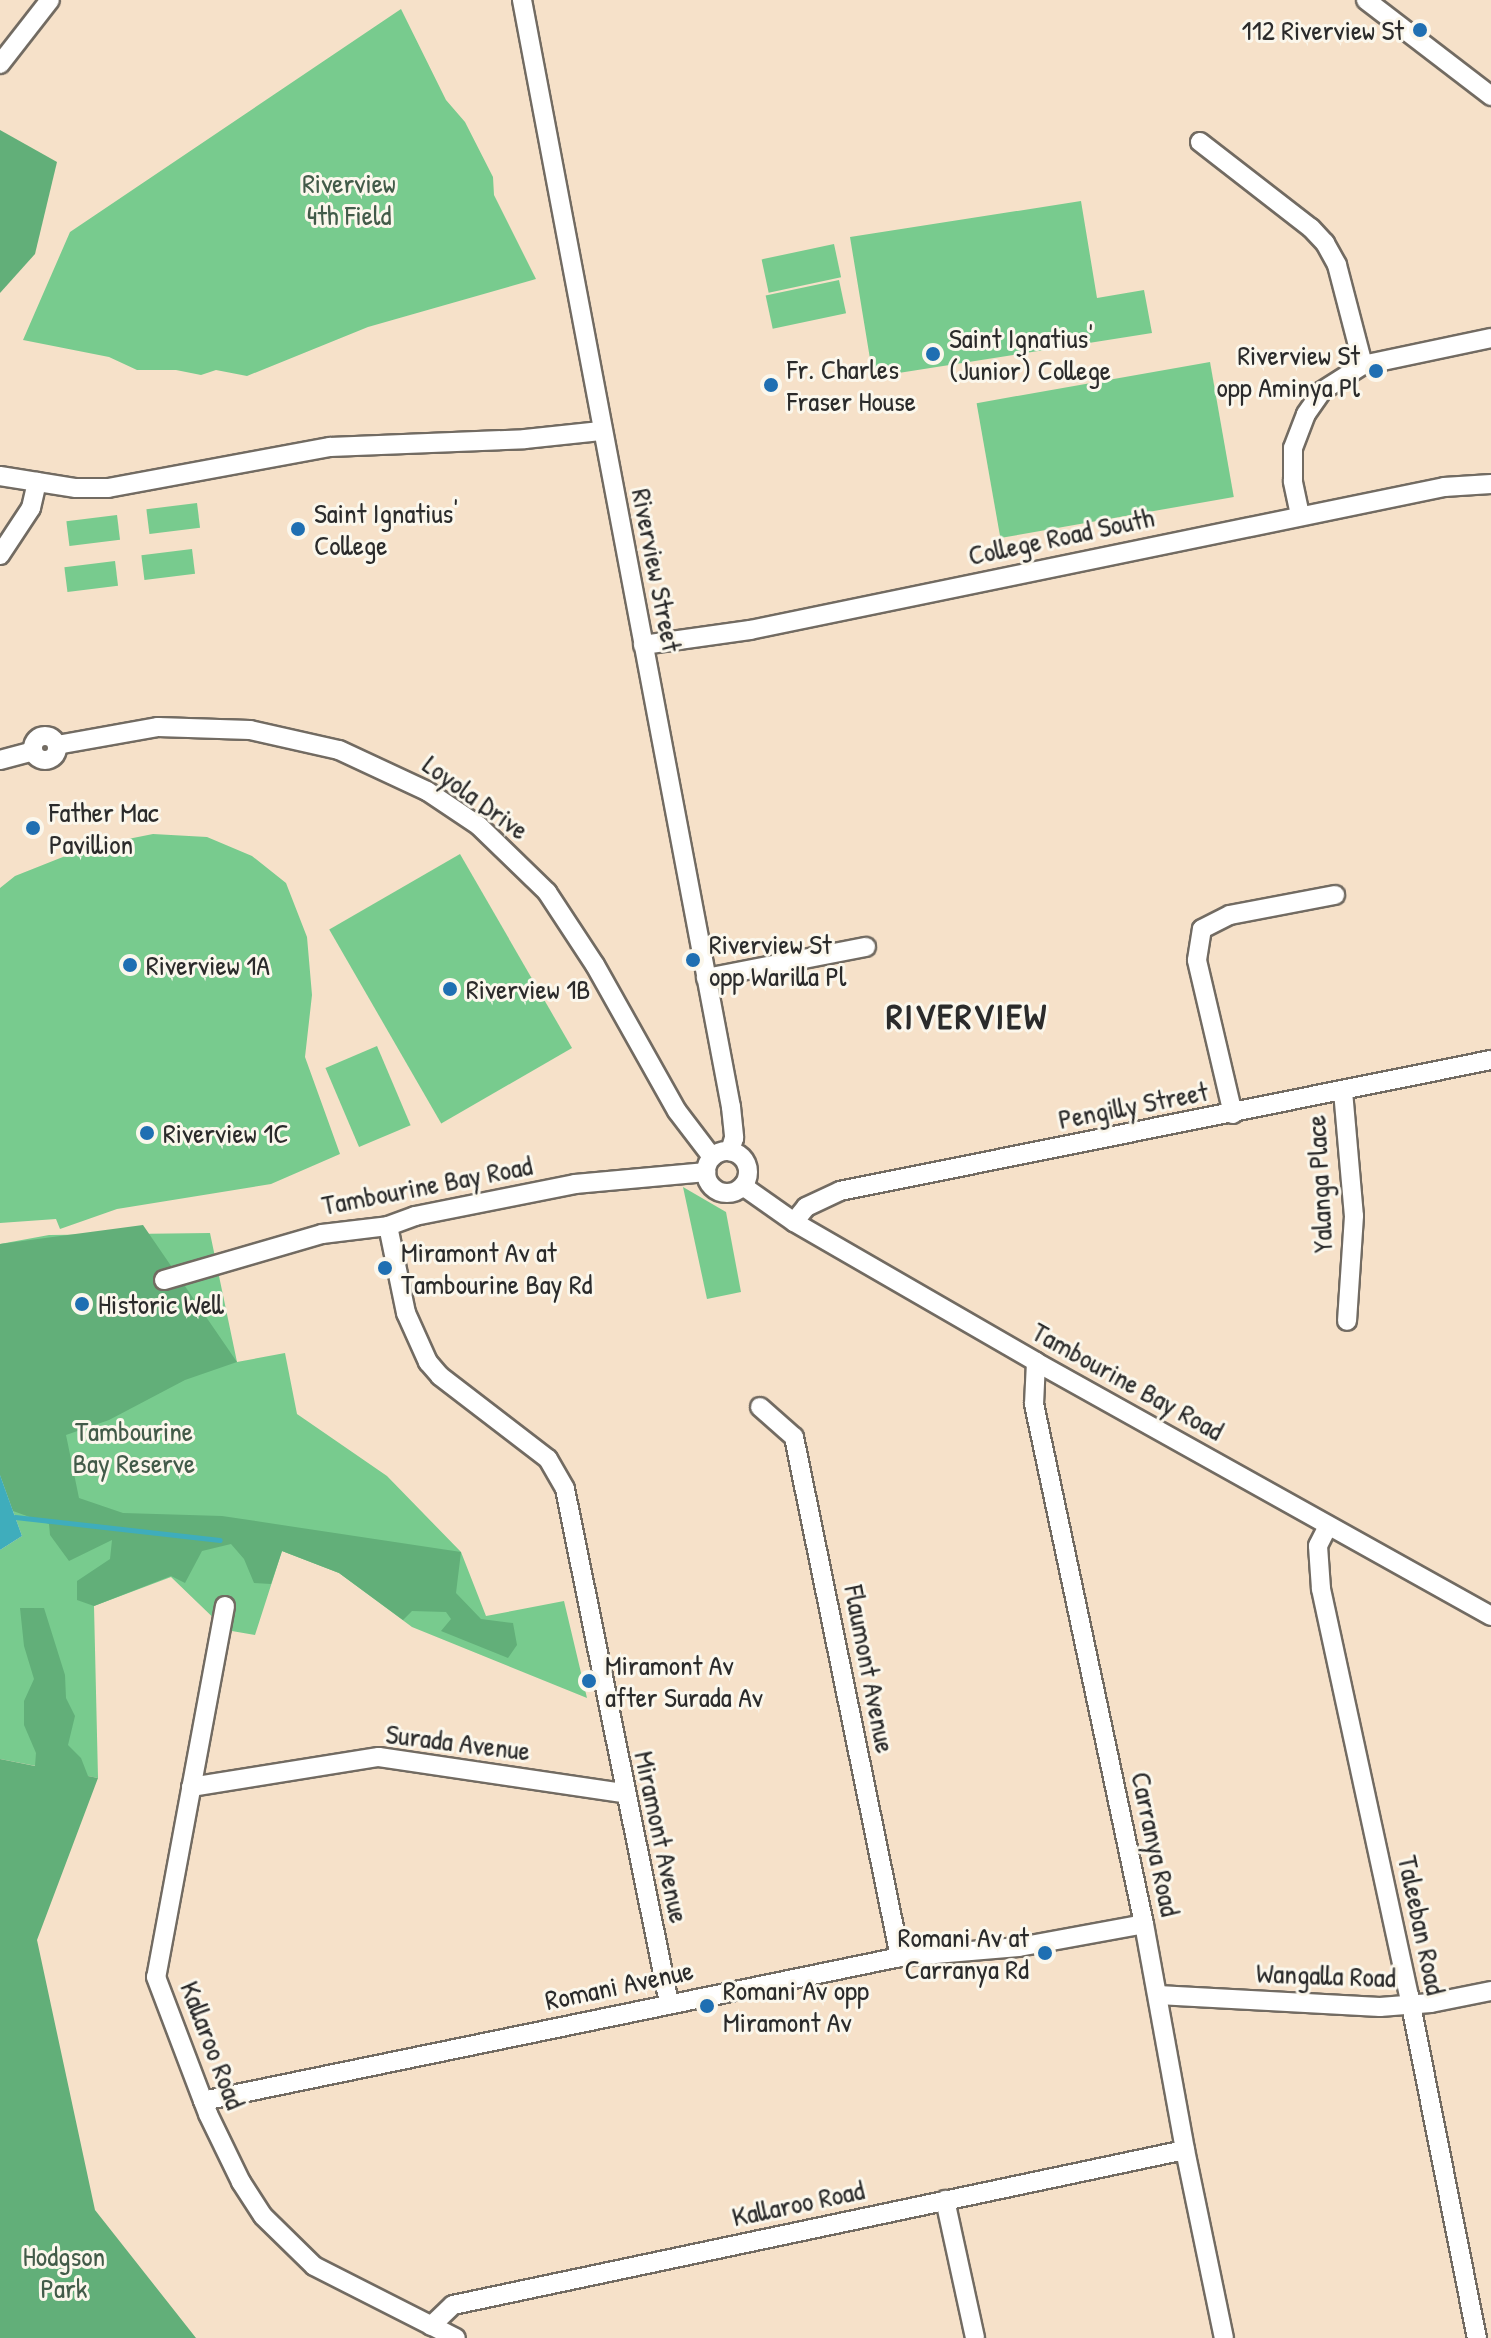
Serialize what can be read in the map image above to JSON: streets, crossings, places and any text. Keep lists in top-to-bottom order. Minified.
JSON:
{"streets":{"street":["College Road South","Riverview Street","Loyola Drive","Pengilly Street","Yalanga Place","Tambourine Bay Road","Flaumont Avenue","Surada Avenue","Miramont Avenue","Carranya Road","Taleeban Road","Wangalla Road","Romani Avenue","Kallaroo Road"]},"crossings":[["College Road South","Riverview Street"],["Riverview Street","Loyola Drive"],["Riverview Street","Tambourine Bay Road"],["Loyola Drive","Tambourine Bay Road"],["Pengilly Street","Yalanga Place"],["Pengilly Street","Tambourine Bay Road"],["Tambourine Bay Road","Miramont Avenue"],["Tambourine Bay Road","Carranya Road"],["Tambourine Bay Road","Taleeban Road"],["Flaumont Avenue","Romani Avenue"],["Surada Avenue","Miramont Avenue"],["Surada Avenue","Kallaroo Road"],["Miramont Avenue","Romani Avenue"],["Carranya Road","Wangalla Road"],["Carranya Road","Romani Avenue"],["Carranya Road","Kallaroo Road"],["Taleeban Road","Wangalla Road"],["Romani Avenue","Kallaroo Road"]],"districts":["RIVERVIEW"],"parks":["Riverview 4th Field","Tambourine Bay Reserve","Hodgson Park"],"places":["112 Riverview St","Saint Ignatius' (Junior) College","Riverview St opp Aminya Pl","Fr. Charles Fraser House","Saint Ignatius' College","Father Mac Pavillion","Riverview St opp Warilla Pl","Riverview 1A","Riverview 1B","Riverview 1C","Miramont Av at Tambourine Bay Rd","Historic Well","Miramont Av after Surada Av","Romani Av at Carranya Rd","Romani Av opp Miramont Av"]}
